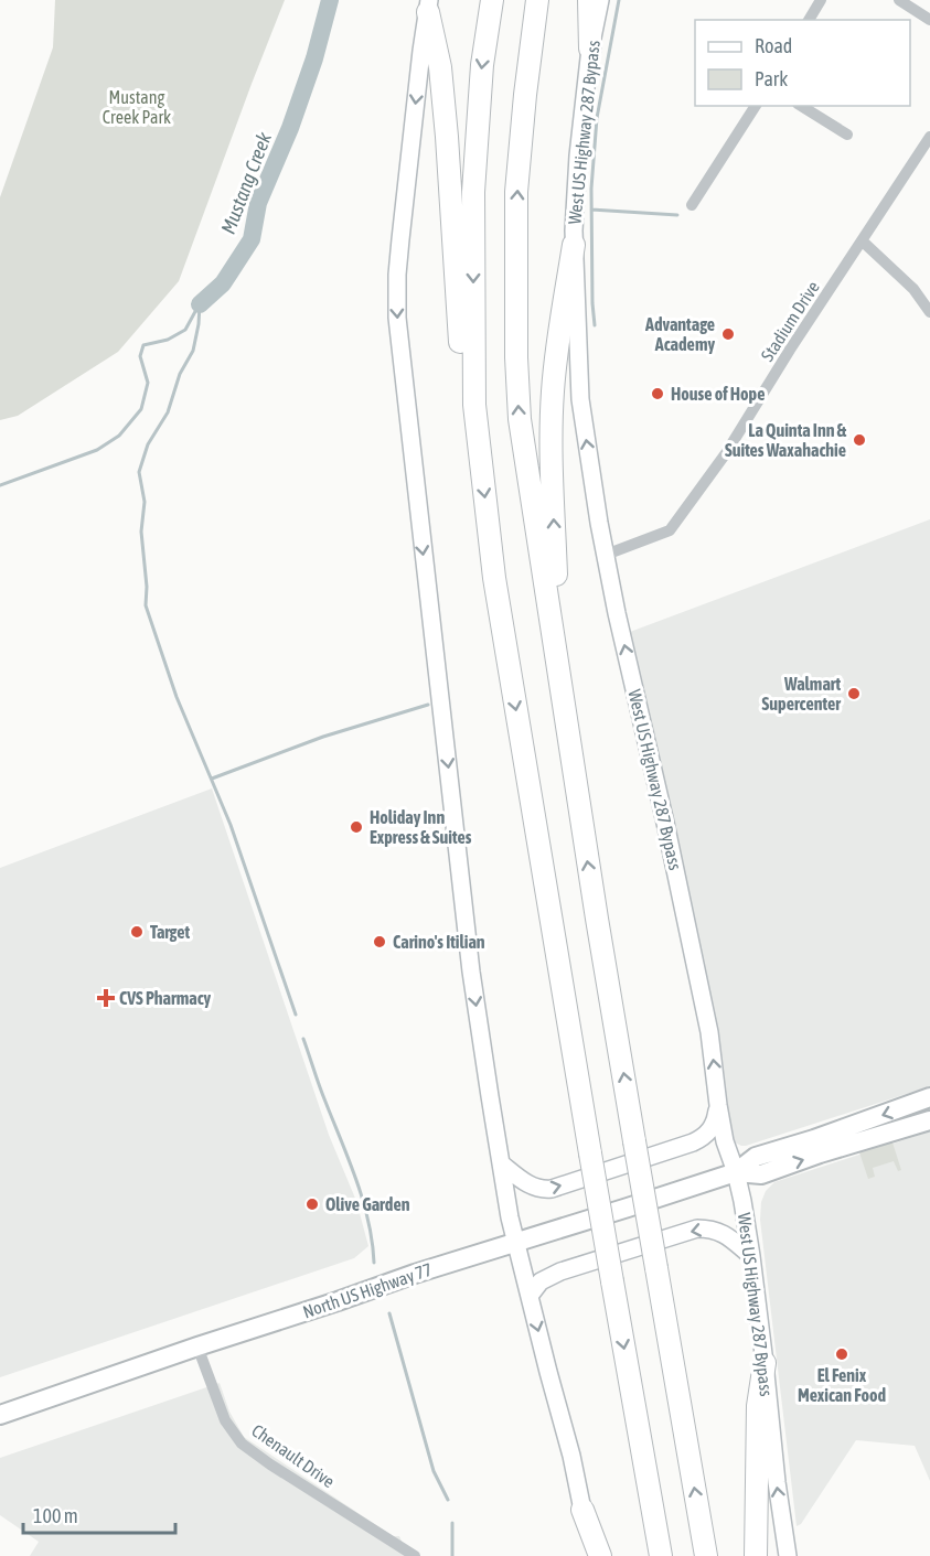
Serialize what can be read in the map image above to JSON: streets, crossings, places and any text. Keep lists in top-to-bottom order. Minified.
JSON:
{"streets":{"main road":["West US Highway 287 Bypass","North US Highway 77"],"street":["Stadium Drive","Chenault Drive"]},"crossings":[["West US Highway 287 Bypass","Stadium Drive"],["West US Highway 287 Bypass","North US Highway 77"],["North US Highway 77","Chenault Drive"]],"one_way":["West US Highway 287 Bypass"],"water":["Mustang Creek"],"parks":["Mustang Creek Park"],"places":{"other":["Advantage Academy","House of Hope","La Quinta Inn & Suites Waxahachie","Walmart Supercenter","Holiday Inn Express & Suites","Target","Carino's Itilian","Olive Garden","El Fenix Mexican Food"],"health":["CVS Pharmacy"]},"legend":["Road","Park"],"scale_bar":"100 m"}
